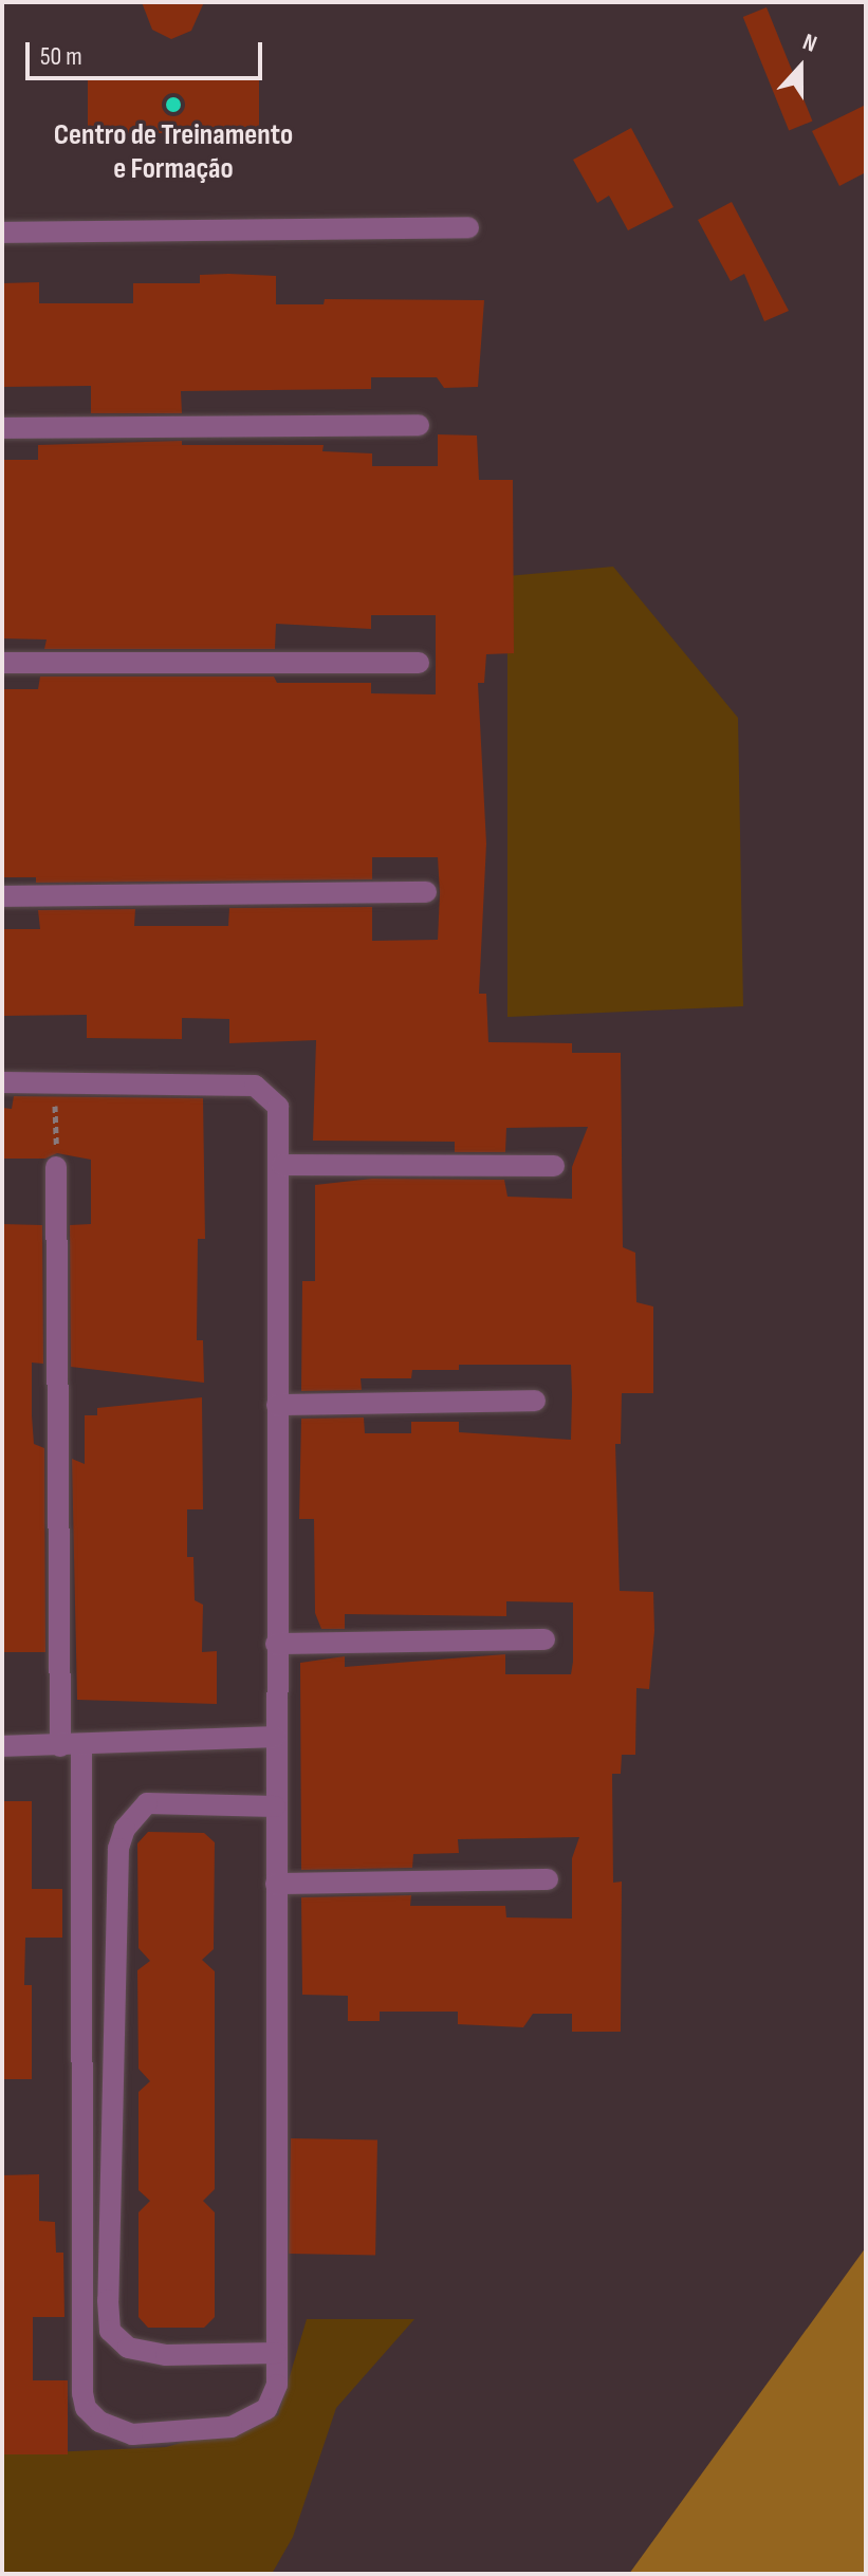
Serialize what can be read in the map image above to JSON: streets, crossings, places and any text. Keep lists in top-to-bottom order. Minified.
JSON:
{"places":["Centro de Treinamento e Formação"],"scale_bar":"50 m","north":"top"}
